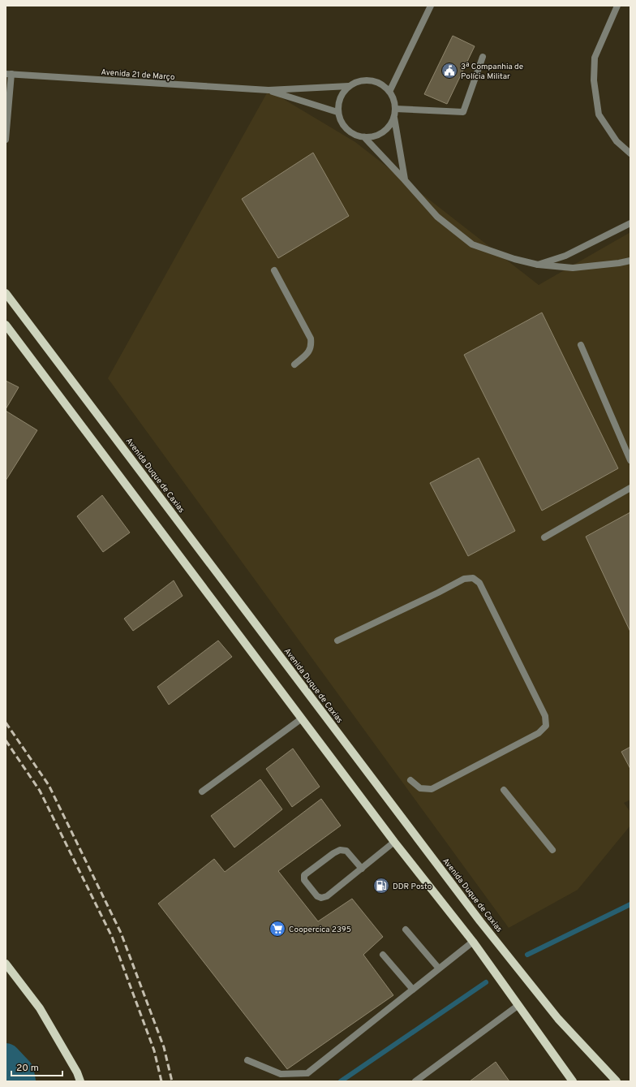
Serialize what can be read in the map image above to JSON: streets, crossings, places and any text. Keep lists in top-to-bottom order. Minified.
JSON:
{"streets":{"main road":["Avenida Duque de Caxias"],"street":["Avenida 21 de Março"]},"places":{"public building":["3ª Companhia de Polícia Militar"],"fuel station":["DDR Posto"],"supermarket":["Coopercica 2395"]},"scale_bar":"20 m"}
